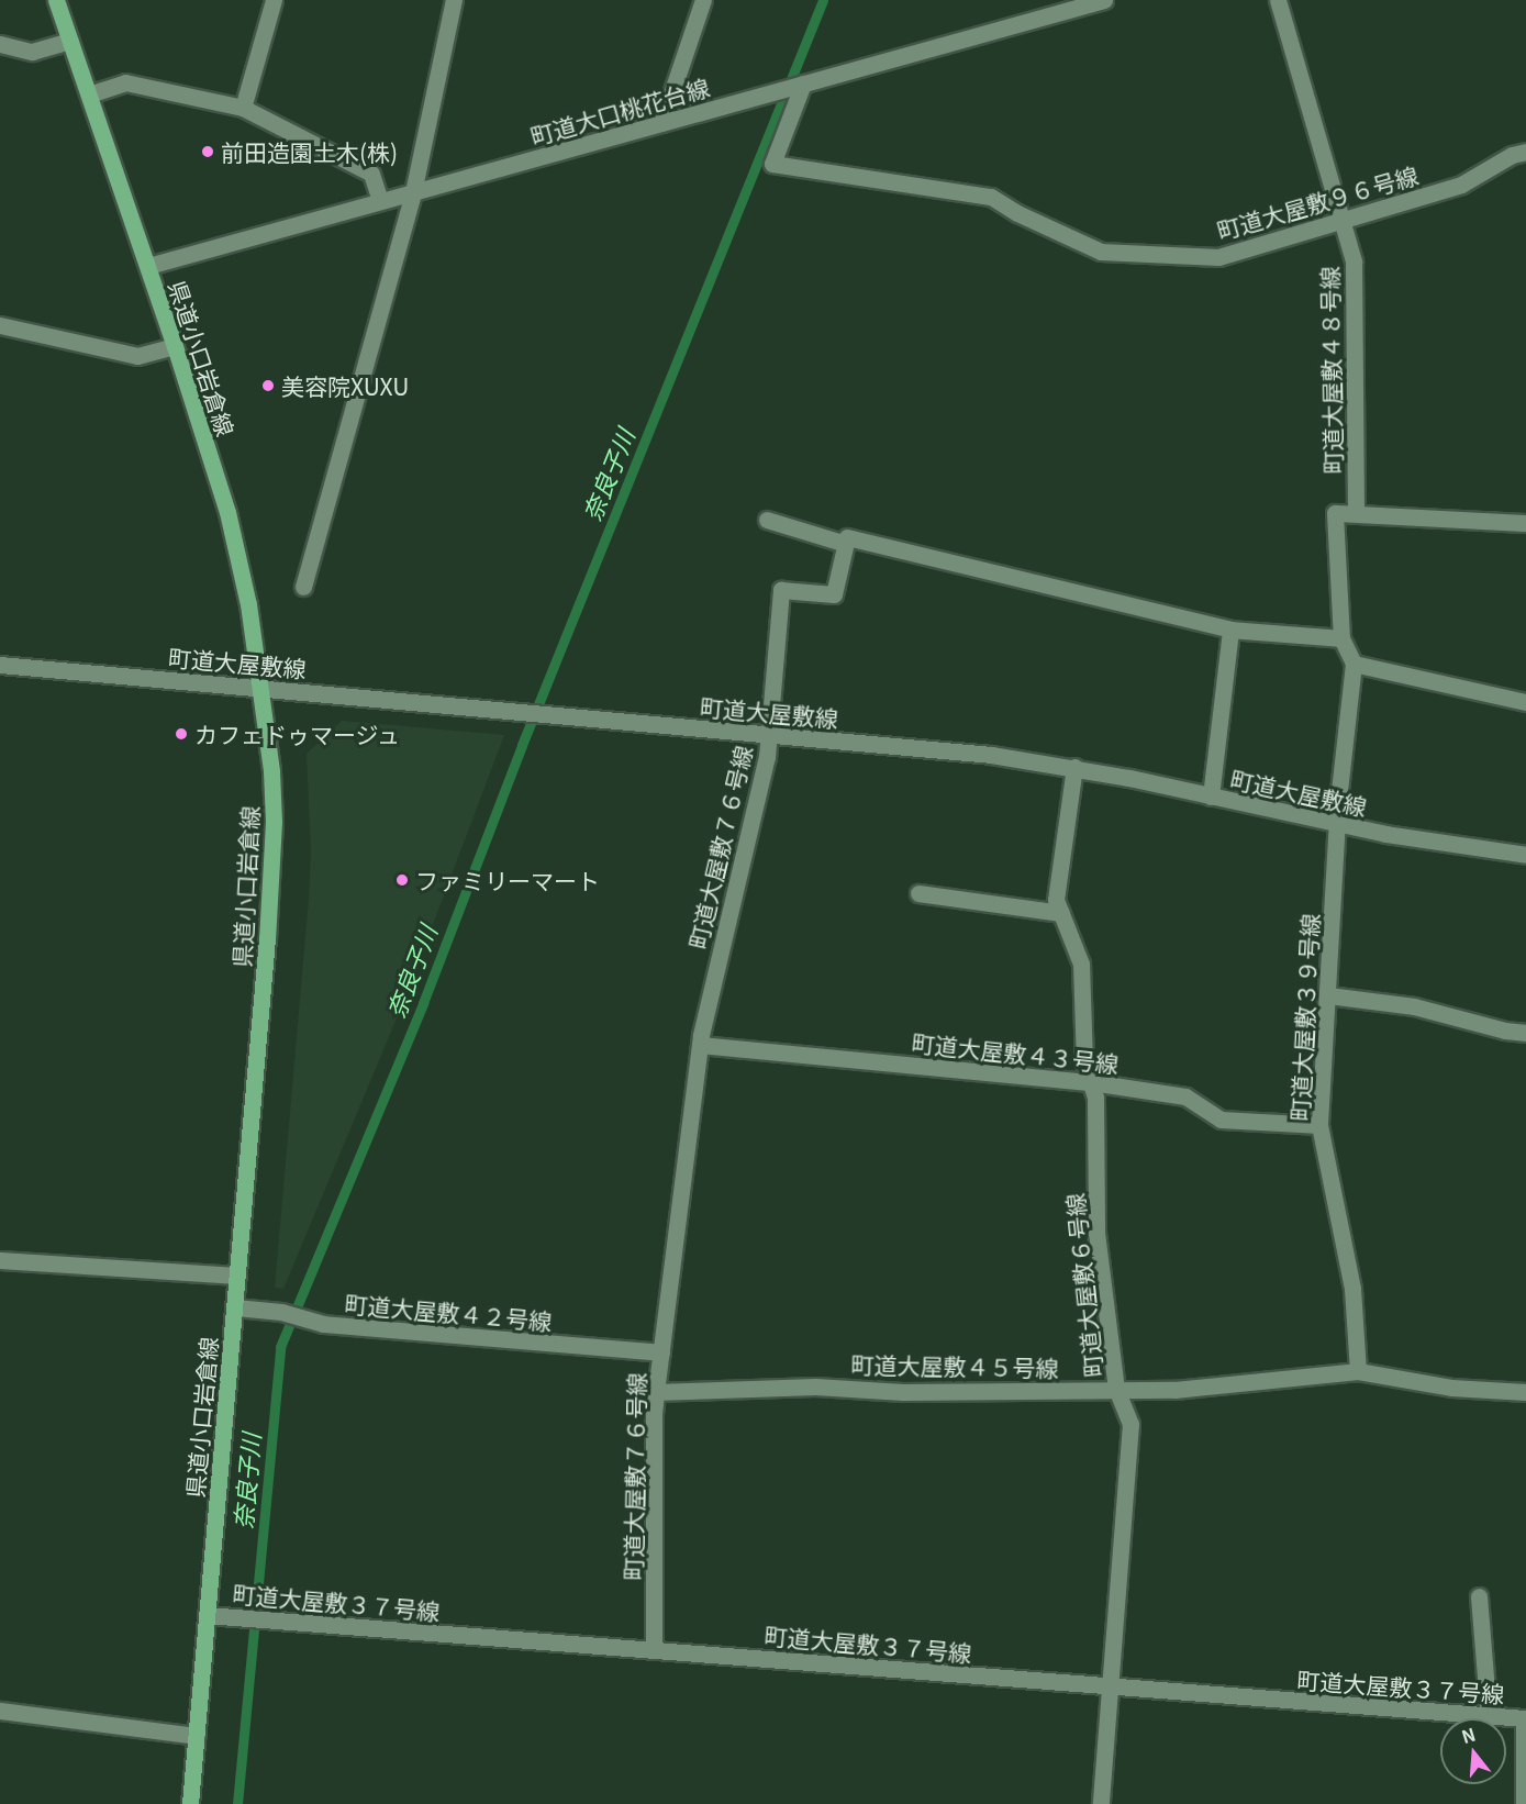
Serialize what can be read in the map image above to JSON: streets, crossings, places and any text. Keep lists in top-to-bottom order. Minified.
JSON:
{"streets":{"main road":["県道小口岩倉線"],"street":["町道大口桃花台線","町道大屋敷９６号線","町道大屋敷４８号線","町道大屋敷線","町道大屋敷７６号線","町道大屋敷３９号線","町道大屋敷４３号線","町道大屋敷６号線","町道大屋敷４２号線","町道大屋敷４５号線","町道大屋敷３７号線"]},"crossings":[["町道大口桃花台線","町道大屋敷９６号線"],["町道大口桃花台線","県道小口岩倉線"],["町道大屋敷９６号線","町道大屋敷４８号線"],["県道小口岩倉線","町道大屋敷線"],["県道小口岩倉線","町道大屋敷４２号線"],["県道小口岩倉線","町道大屋敷３７号線"],["町道大屋敷線","町道大屋敷７６号線"],["町道大屋敷線","町道大屋敷３９号線"],["町道大屋敷線","町道大屋敷６号線"],["町道大屋敷７６号線","町道大屋敷４３号線"],["町道大屋敷７６号線","町道大屋敷４２号線"],["町道大屋敷７６号線","町道大屋敷４５号線"],["町道大屋敷７６号線","町道大屋敷３７号線"],["町道大屋敷３９号線","町道大屋敷４３号線"],["町道大屋敷３９号線","町道大屋敷４５号線"],["町道大屋敷４３号線","町道大屋敷６号線"],["町道大屋敷６号線","町道大屋敷４５号線"],["町道大屋敷６号線","町道大屋敷３７号線"]],"water":["奈良子川"],"places":["前田造園土木(株)","美容院XUXU","カフェドゥマージュ","ファミリーマート"],"north":"top"}
